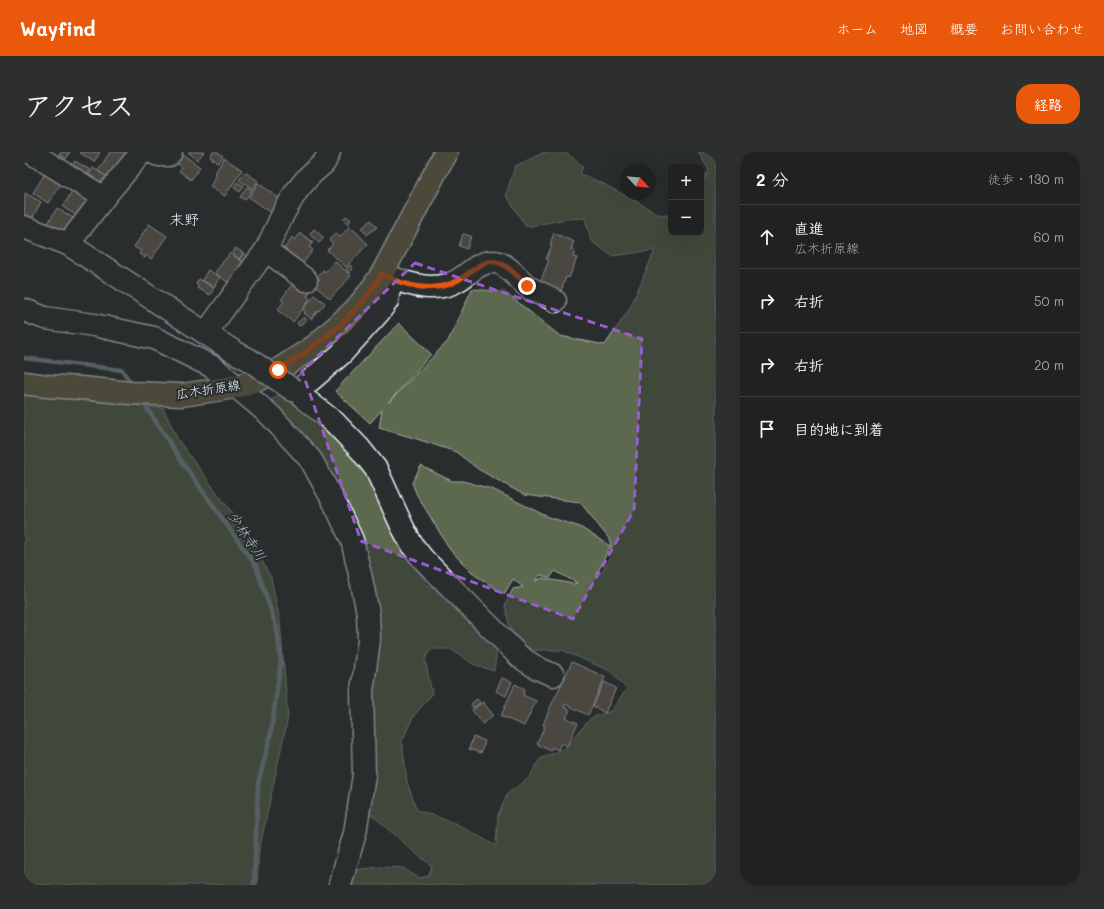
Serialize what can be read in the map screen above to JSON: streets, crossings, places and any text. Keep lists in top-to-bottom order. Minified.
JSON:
{"streets":{"main road":["広木折原線"]},"districts":["末野"],"water":["少林寺川"],"north":"bottom right","page":{"header":"Wayfind","nav":["ホーム","地図","概要","お問い合わせ"],"title":"アクセス","buttons":"経路","heading":["2 分","徒歩 · 130 m"],"map_buttons":["+","−"],"list":[["直進","広木折原線","60 m"],["右折","50 m"],["右折","20 m"],"目的地に到着"]}}
